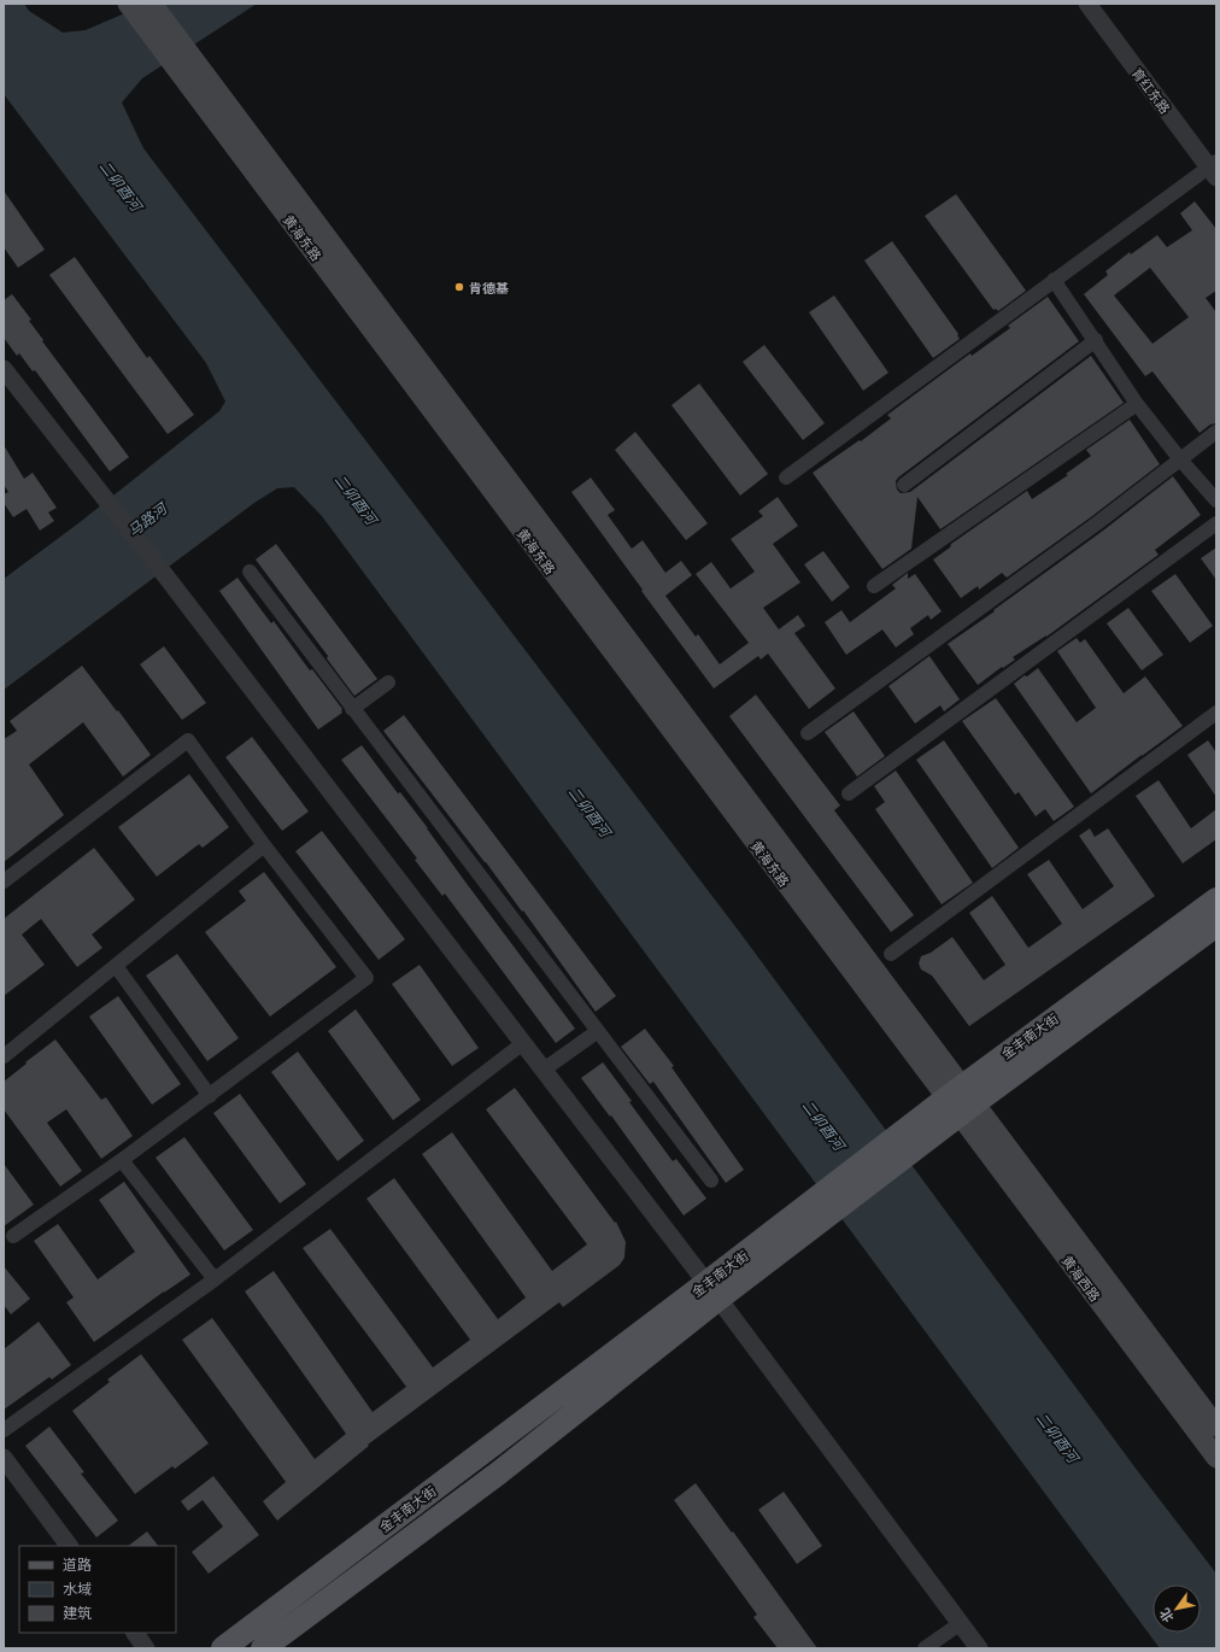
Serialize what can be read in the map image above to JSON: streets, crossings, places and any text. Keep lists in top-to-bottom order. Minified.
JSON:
{"streets":{"main road":["黄海东路","金丰南大街","黄海西路"],"street":["育红东路"]},"crossings":[["黄海东路","金丰南大街"],["黄海东路","黄海西路"],["金丰南大街","黄海西路"]],"water":["二卯酉河","马路河"],"places":["肯德基"],"legend":["道路","水域","建筑"],"north":"bottom left"}
